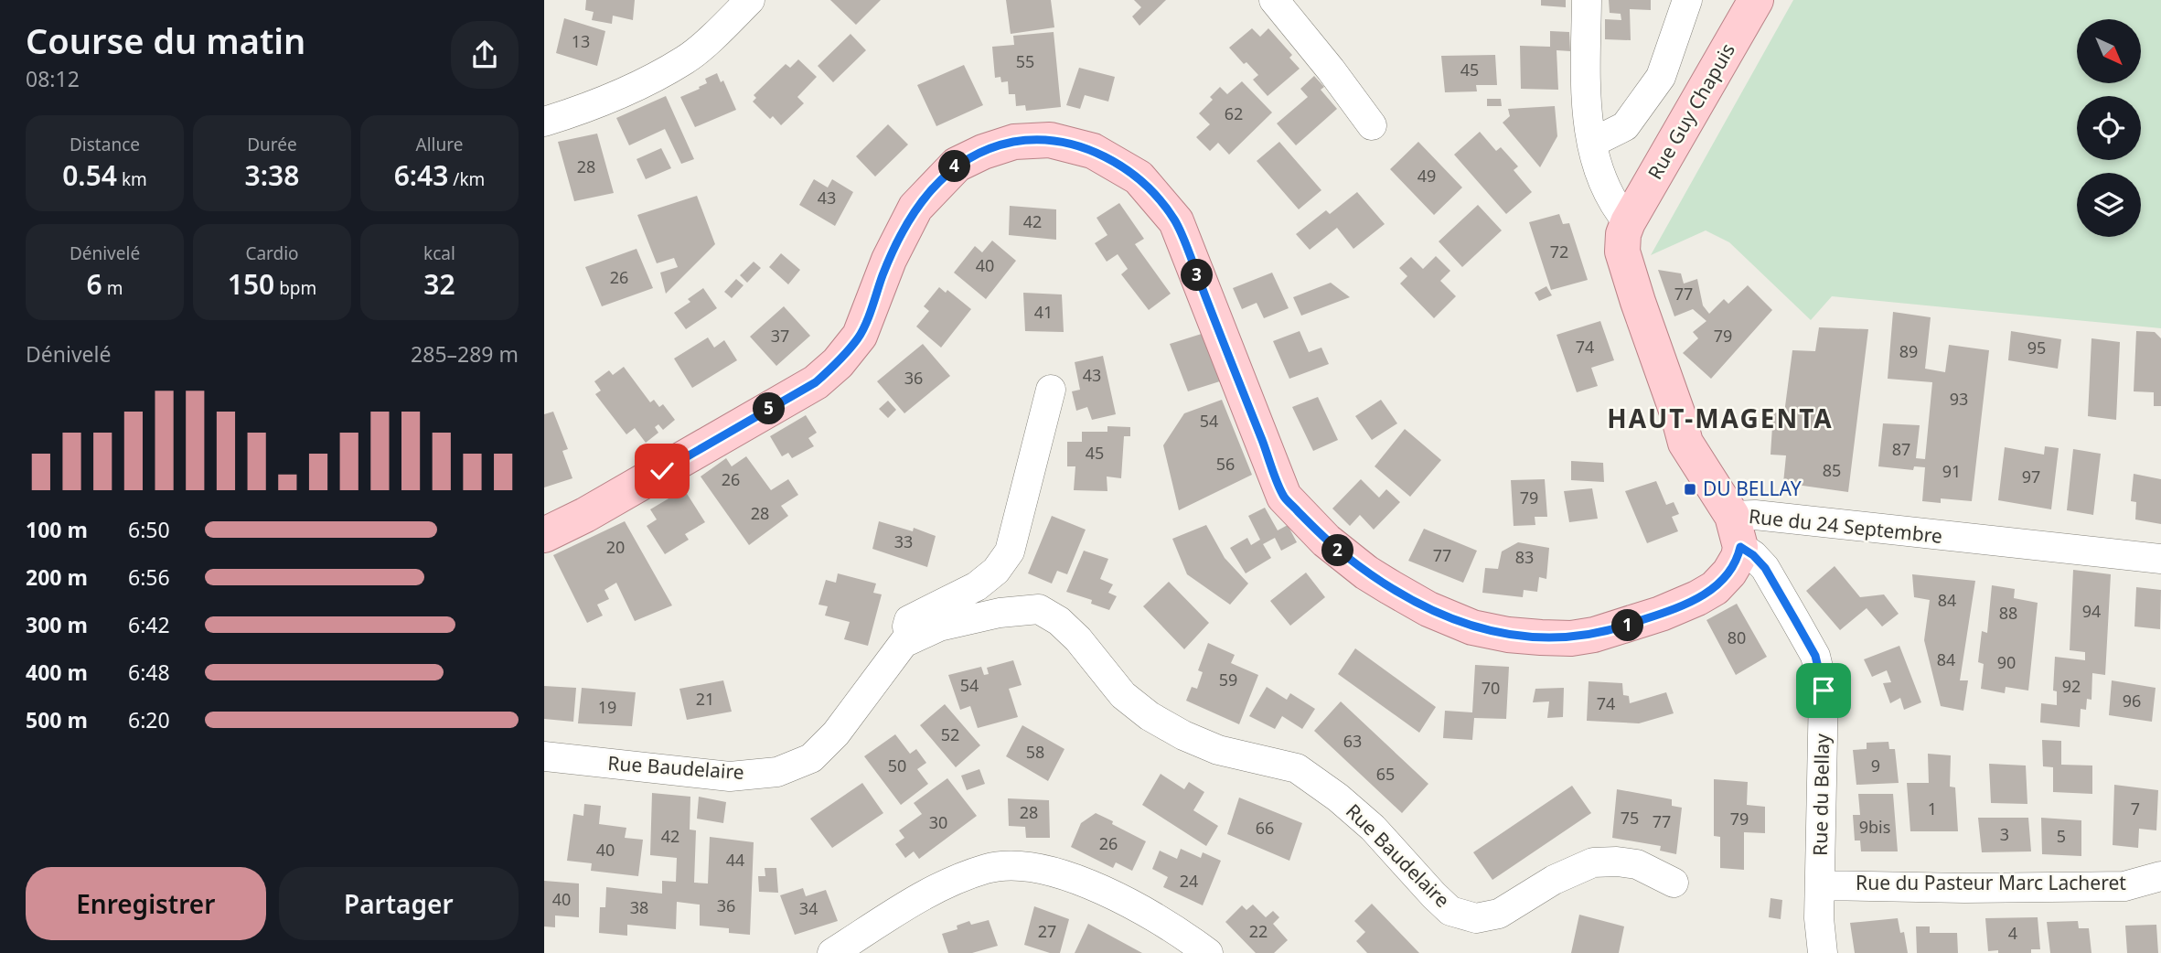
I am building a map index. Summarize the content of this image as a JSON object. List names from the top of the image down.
{
  "streets": {
    "main road": ["Rue Guy Chapuis", "Rue du 24 Septembre"],
    "street": ["Rue Baudelaire", "Rue du Bellay", "Rue du Pasteur Marc Lacheret"]
  },
  "crossings": [
    ["Rue Guy Chapuis", "Rue du 24 Septembre"],
    ["Rue du 24 Septembre", "Rue du Bellay"],
    ["Rue du Bellay", "Rue du Pasteur Marc Lacheret"]
  ],
  "districts": ["HAUT-MAGENTA"],
  "places": {
    "transit": ["DU BELLAY"]
  },
  "house_numbers": [
    "13",
    "55",
    "45",
    "62",
    "28",
    "49",
    "43",
    "42",
    "72",
    "40",
    "26",
    "77",
    "41",
    "37",
    "79",
    "74",
    "95",
    "89",
    "43",
    "36",
    "93",
    "54",
    "87",
    "45",
    "56",
    "85",
    "91",
    "97",
    "26",
    "79",
    "28",
    "33",
    "20",
    "77",
    "83",
    "84",
    "94",
    "88",
    "80",
    "84",
    "90",
    "59",
    "54",
    "92",
    "70",
    "21",
    "96",
    "74",
    "19",
    "52",
    "63",
    "58",
    "50",
    "9",
    "65",
    "1",
    "7",
    "28",
    "75",
    "79",
    "77",
    "30",
    "9bis",
    "66",
    "3",
    "42",
    "5",
    "26",
    "40",
    "44",
    "24",
    "40",
    "36",
    "38",
    "34",
    "27",
    "22",
    "4"
  ],
  "north": "bottom right",
  "page": {
    "heading": ["Course du matin", "08:12"],
    "stats": [
      ["Distance", "0.54 km"],
      ["Durée", "3:38"],
      ["Allure", "6:43 /km"],
      ["Dénivelé", "6 m"],
      ["Cardio", "150 bpm"],
      ["kcal", "32"]
    ],
    "pins": [
      "4",
      "3",
      "5",
      "2",
      "1"
    ],
    "chart": ["Dénivelé", "285–289 m"],
    "list": [
      {
        "name": "100 m",
        "note": "6:50"
      },
      {
        "name": "200 m",
        "note": "6:56"
      },
      {
        "name": "300 m",
        "note": "6:42"
      },
      {
        "name": "400 m",
        "note": "6:48"
      },
      {
        "name": "500 m",
        "note": "6:20"
      }
    ],
    "buttons": ["Enregistrer", "Partager"]
  }
}
